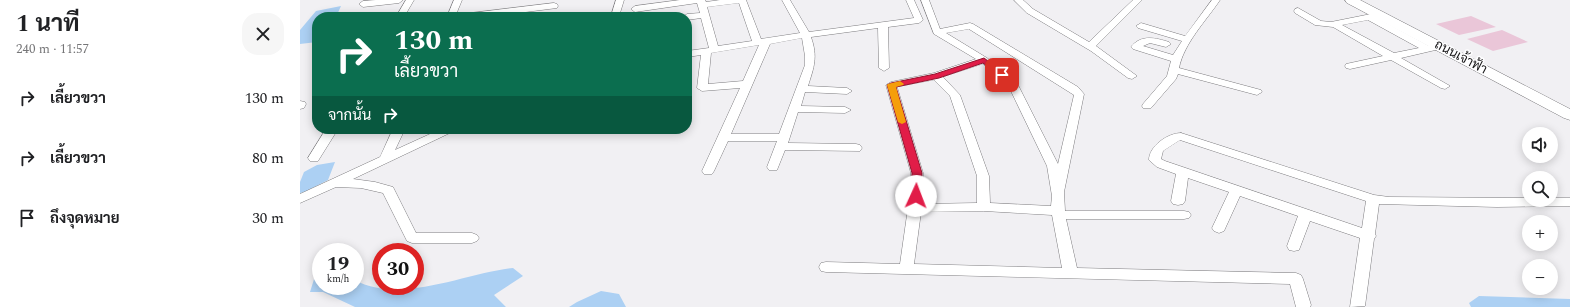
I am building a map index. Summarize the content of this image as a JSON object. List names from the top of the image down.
{
  "streets": {
    "main road": ["ถนนเจ้าฟ้า"]
  },
  "page": {
    "heading": ["1 นาที", "240 m · 11:57"],
    "turn": ["130 m", "เลี้ยวขวา"],
    "list": [
      {
        "name": "เลี้ยวขวา",
        "value": "130 m"
      },
      {
        "name": "เลี้ยวขวา",
        "value": "80 m"
      },
      {
        "name": "ถึงจุดหมาย",
        "value": "30 m"
      }
    ],
    "then": "จากนั้น",
    "map_buttons": ["+", "−"],
    "speed": "19 km/h",
    "limit": "30"
  }
}
